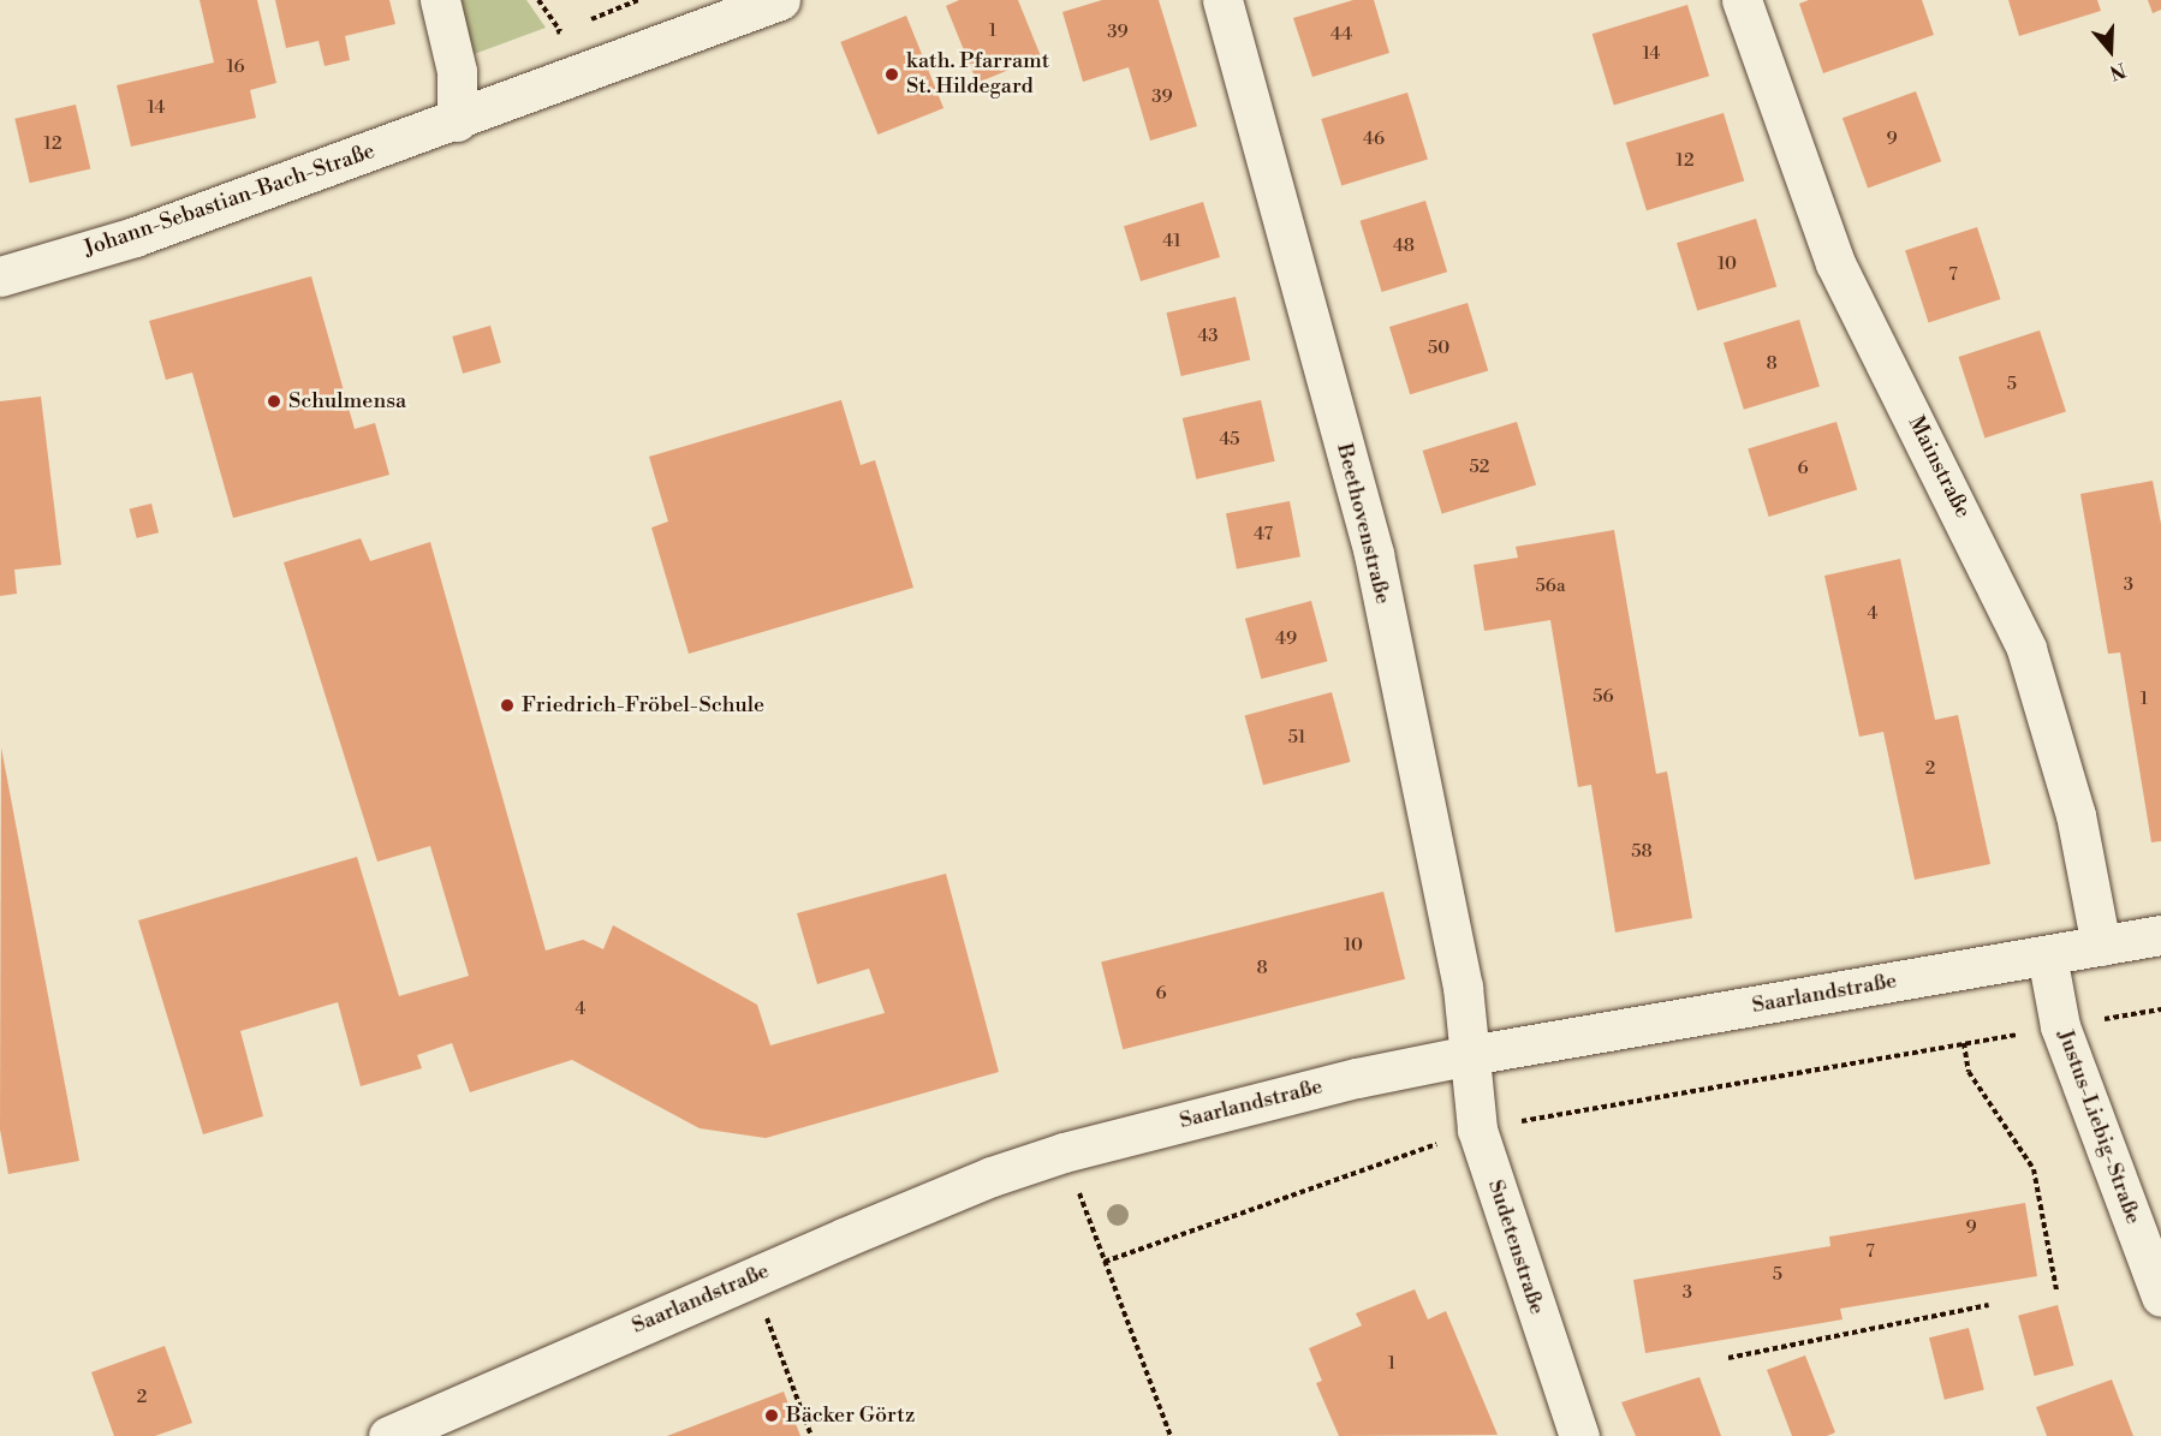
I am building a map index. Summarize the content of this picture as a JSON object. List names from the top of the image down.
{
  "streets": {
    "street": [
      "Johann-Sebastian-Bach-Straße",
      "Mainstraße",
      "Beethovenstraße",
      "Saarlandstraße",
      "Justus-Liebig-Straße",
      "Sudetenstraße"
    ]
  },
  "crossings": [
    ["Mainstraße", "Saarlandstraße"],
    ["Beethovenstraße", "Saarlandstraße"],
    ["Beethovenstraße", "Sudetenstraße"],
    ["Saarlandstraße", "Justus-Liebig-Straße"],
    ["Saarlandstraße", "Sudetenstraße"]
  ],
  "places": [
    "kath. Pfarramt St. Hildegard",
    "Schulmensa",
    "Friedrich-Fröbel-Schule",
    "Bäcker Görtz"
  ],
  "house_numbers": [
    "1",
    "39",
    "44",
    "14",
    "16",
    "39",
    "14",
    "46",
    "9",
    "12",
    "12",
    "41",
    "48",
    "10",
    "7",
    "43",
    "50",
    "8",
    "5",
    "45",
    "52",
    "6",
    "47",
    "3",
    "56a",
    "4",
    "49",
    "56",
    "1",
    "51",
    "2",
    "58",
    "10",
    "8",
    "6",
    "4",
    "9",
    "7",
    "5",
    "3",
    "1",
    "2"
  ],
  "north": "bottom"
}
